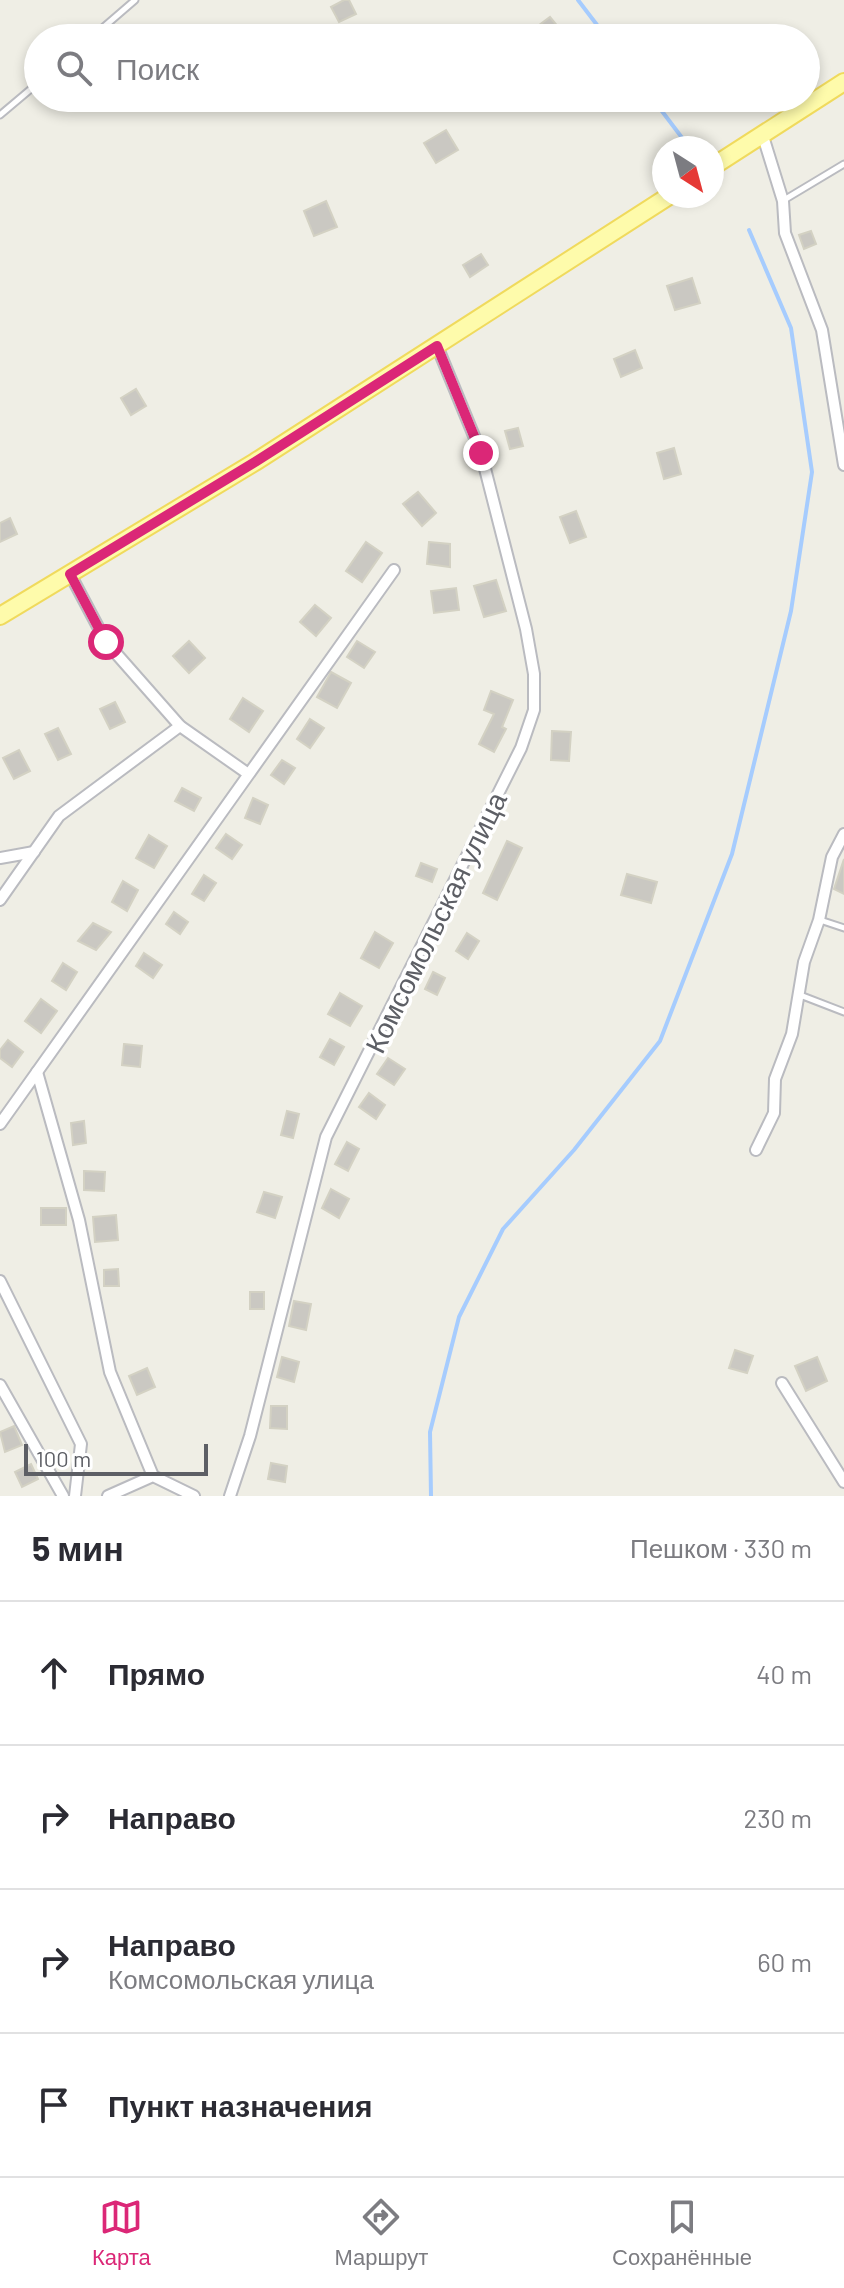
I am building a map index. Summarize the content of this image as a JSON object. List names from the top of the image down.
{
  "streets": {
    "street": ["Комсомольская улица"]
  },
  "scale_bar": "100 m",
  "north": "bottom right",
  "page": {
    "search": "Поиск",
    "scale": "100 m",
    "heading": ["5 мин", "Пешком · 330 m"],
    "list": [
      ["Прямо", "40 m"],
      ["Направо", "230 m"],
      ["Направо", "Комсомольская улица", "60 m"],
      "Пункт назначения"
    ],
    "nav": ["Карта", "Маршрут", "Сохранённые"]
  }
}
